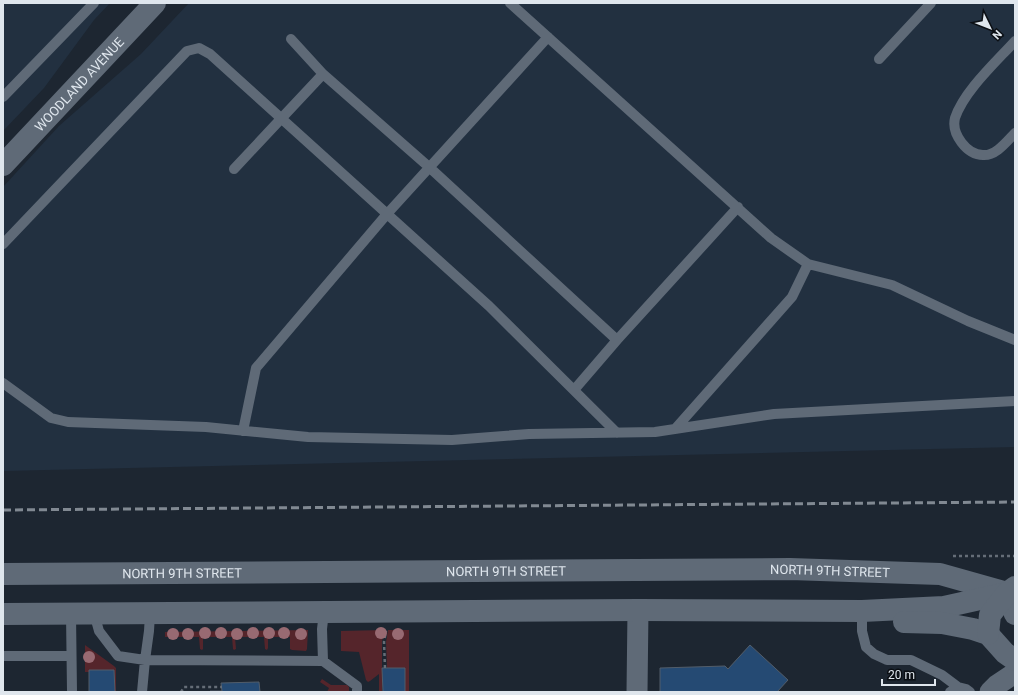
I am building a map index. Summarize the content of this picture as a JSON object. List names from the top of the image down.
{
  "streets": {
    "street": ["WOODLAND AVENUE", "NORTH 9TH STREET"]
  },
  "scale_bar": "20 m",
  "north": "bottom right"
}
